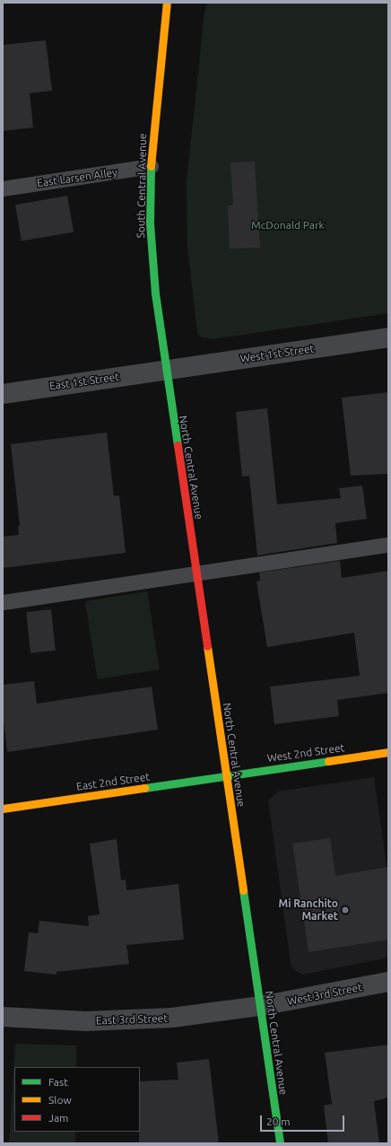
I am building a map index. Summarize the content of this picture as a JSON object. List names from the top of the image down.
{
  "streets": {
    "street": [
      "South Central Avenue",
      "West 1st Street",
      "East 1st Street",
      "North Central Avenue",
      "West 2nd Street",
      "East 2nd Street",
      "West 3rd Street",
      "East 3rd Street"
    ],
    "lane": ["East Larsen Alley"]
  },
  "crossings": [
    ["East Larsen Alley", "South Central Avenue"],
    ["South Central Avenue", "West 1st Street"],
    ["South Central Avenue", "East 1st Street"],
    ["South Central Avenue", "North Central Avenue"],
    ["West 1st Street", "East 1st Street"],
    ["West 1st Street", "North Central Avenue"],
    ["East 1st Street", "North Central Avenue"],
    ["North Central Avenue", "West 2nd Street"],
    ["North Central Avenue", "East 2nd Street"],
    ["North Central Avenue", "West 3rd Street"],
    ["North Central Avenue", "East 3rd Street"],
    ["West 2nd Street", "East 2nd Street"],
    ["West 3rd Street", "East 3rd Street"]
  ],
  "parks": ["McDonald Park"],
  "places": ["Mi Ranchito Market"],
  "legend": ["Fast", "Slow", "Jam"],
  "scale_bar": "20 m"
}
